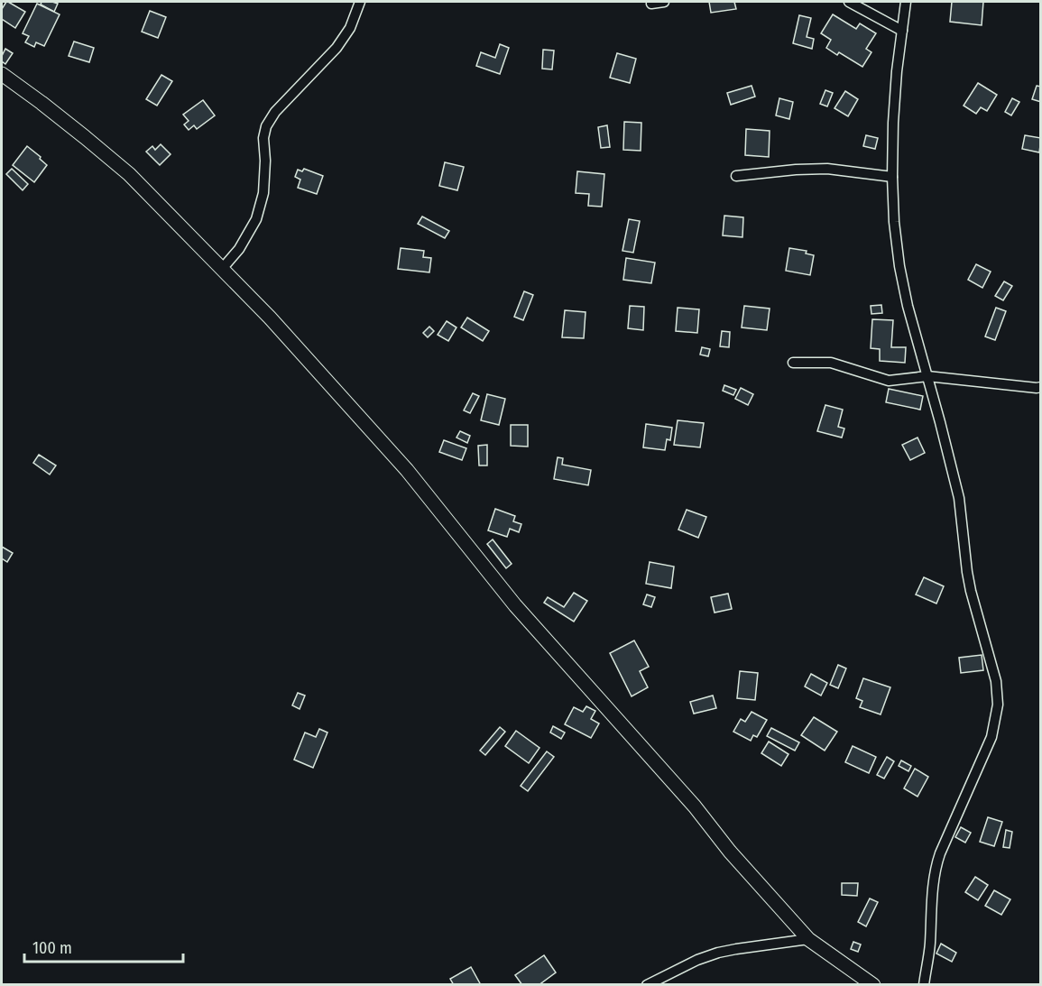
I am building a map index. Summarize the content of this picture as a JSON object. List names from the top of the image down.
{
  "scale_bar": "100 m"
}
